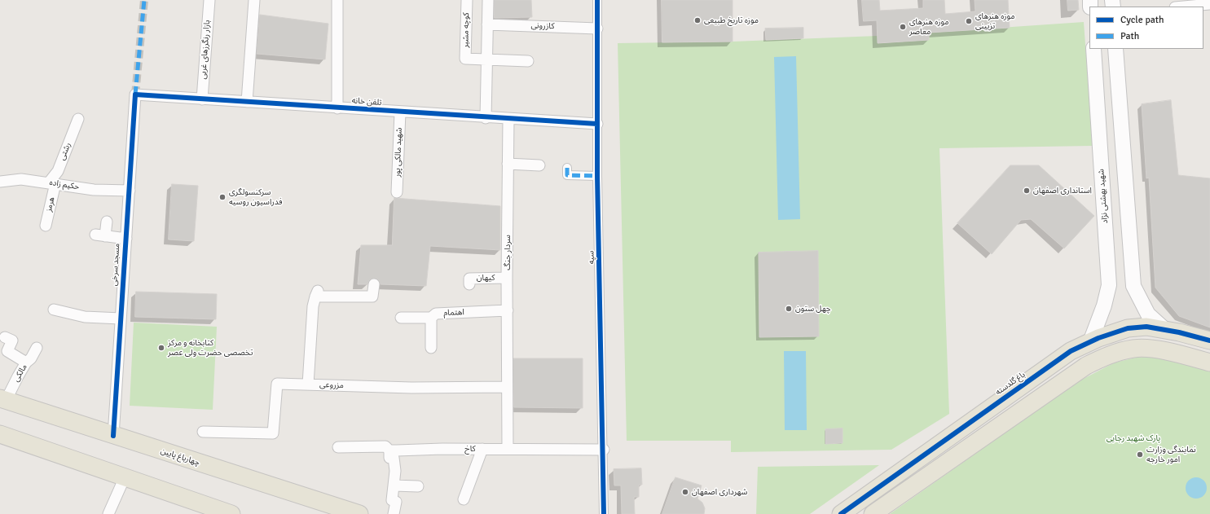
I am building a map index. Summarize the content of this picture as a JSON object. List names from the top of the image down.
{
  "streets": {
    "main road": ["شهید بهشتی نژاد", "باغ گلدسته", "چهارباغ پایین"],
    "street": [
      "کازرونی",
      "كوچه مشير",
      "بازار رنگرزهای غربی",
      "تلفن خانه",
      "رشتی",
      "شهید مالکی پور",
      "حکیم زاده",
      "هرمز",
      "سردار جنگ",
      "سپه",
      "مسجد سرخی",
      "کیهان",
      "اهتمام",
      "مالکی",
      "مزروعی",
      "کاخ"
    ]
  },
  "crossings": [
    ["کازرونی", "سپه"],
    ["بازار رنگرزهای غربی", "تلفن خانه"],
    ["تلفن خانه", "شهید مالکی پور"],
    ["تلفن خانه", "سردار جنگ"],
    ["تلفن خانه", "سپه"],
    ["تلفن خانه", "مسجد سرخی"],
    ["رشتی", "حکیم زاده"],
    ["رشتی", "هرمز"],
    ["حکیم زاده", "هرمز"],
    ["حکیم زاده", "مسجد سرخی"],
    ["شهید بهشتی نژاد", "باغ گلدسته"],
    ["سردار جنگ", "کیهان"],
    ["سردار جنگ", "اهتمام"],
    ["سردار جنگ", "مزروعی"],
    ["سردار جنگ", "کاخ"],
    ["سپه", "کاخ"],
    ["مسجد سرخی", "چهارباغ پایین"],
    ["مالکی", "چهارباغ پایین"]
  ],
  "parks": ["پارک شهید رجایی"],
  "places": [
    "موزه تاریخ طبیعی",
    "موزه هنرهای تزیینی",
    "موزه هنرهای معاصر",
    "استانداری اصفهان",
    "سرکنسولگری فدراسیون روسیه",
    "چهل ستون",
    "کتابخانه و مرکز تخصصی حضرت ولی عصر",
    "نمایندگی وزارت امور خارجه",
    "شهرداری اصفهان"
  ],
  "legend": ["Cycle path", "Path"]
}
